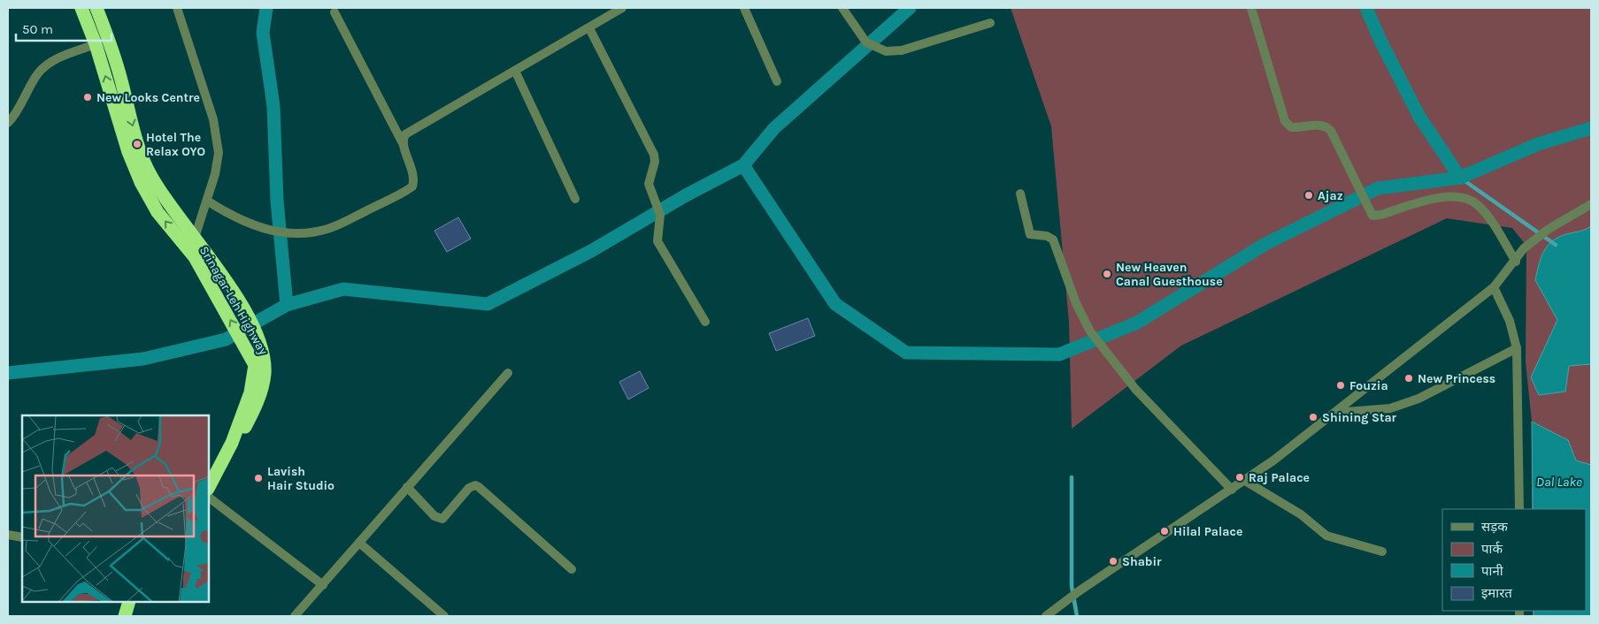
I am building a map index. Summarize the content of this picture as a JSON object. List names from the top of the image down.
{
  "streets": {
    "highway": ["Srinagar-Leh Highway"]
  },
  "water": ["Dal Lake"],
  "places": [
    "New Looks Centre",
    "Hotel The Relax OYO",
    "Ajaz",
    "New Heaven Canal Guesthouse",
    "New Princess",
    "Fouzia",
    "Shining Star",
    "Raj Palace",
    "Lavish Hair Studio",
    "Hilal Palace",
    "Shabir"
  ],
  "legend": [
    "सड़क",
    "पार्क",
    "पानी",
    "इमारत"
  ],
  "scale_bar": "50 m"
}
